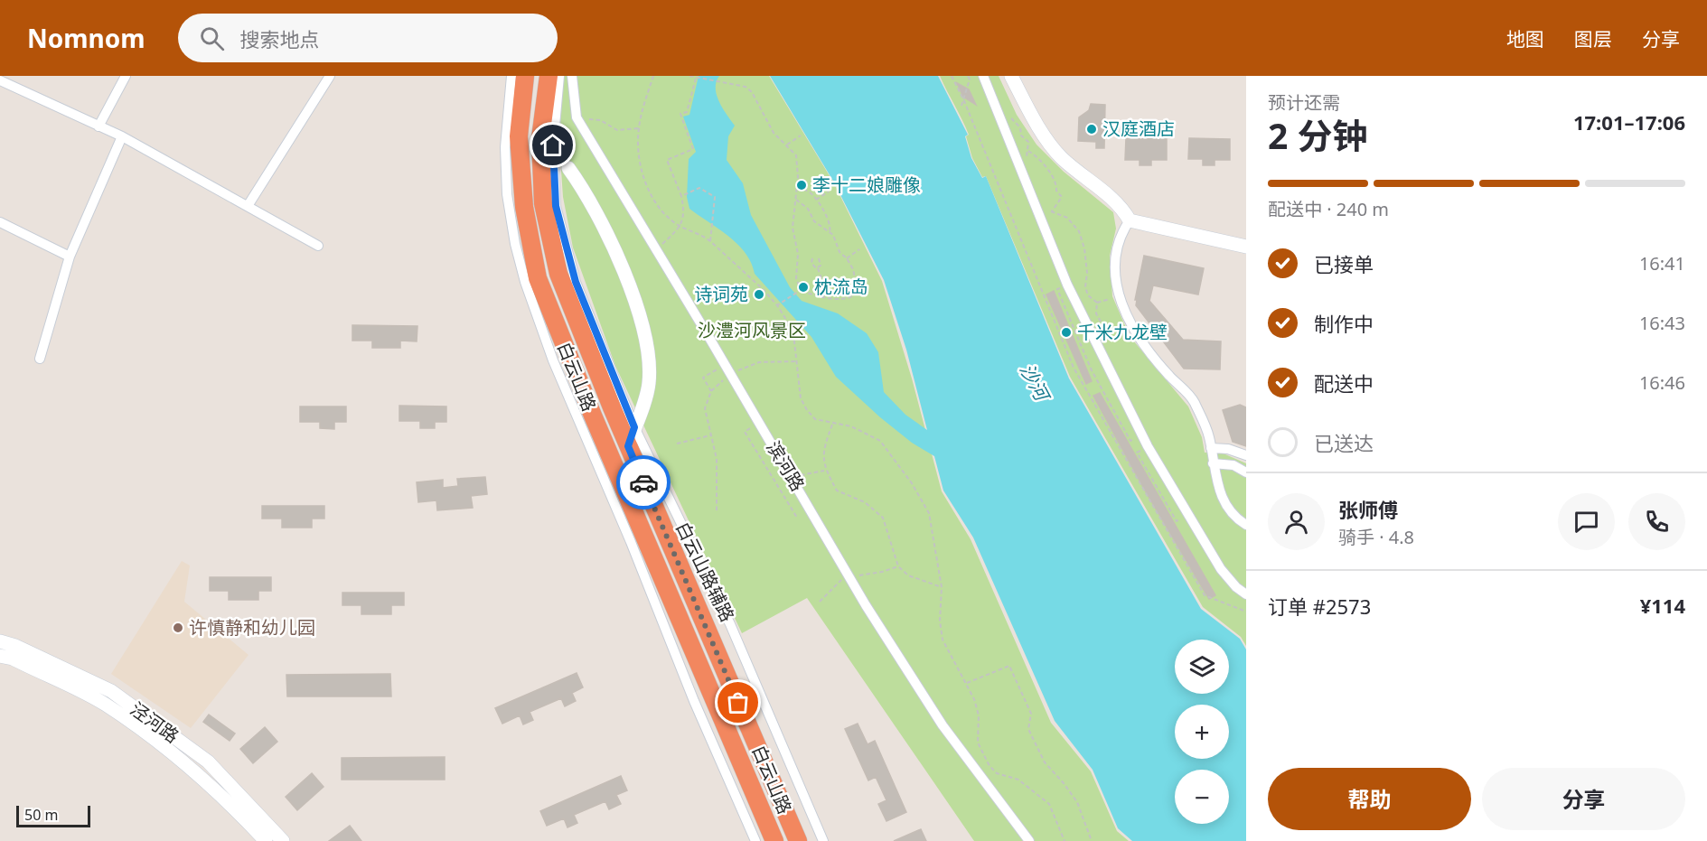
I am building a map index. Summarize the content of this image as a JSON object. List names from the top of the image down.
{
  "streets": {
    "highway": ["白云山路"],
    "street": ["滨河路", "白云山路辅路", "泾河路"]
  },
  "crossings": [
    ["白云山路", "白云山路辅路"]
  ],
  "water": ["沙河"],
  "parks": ["沙澧河风景区"],
  "places": [
    "汉庭酒店",
    "李十二娘雕像",
    "枕流岛",
    "诗词苑",
    "千米九龙壁",
    "许慎静和幼儿园"
  ],
  "scale_bar": "50 m",
  "page": {
    "header": "Nomnom",
    "search": "搜索地点",
    "nav": ["地图", "图层", "分享"],
    "heading": ["2 分钟", "预计还需", "17:01–17:06"],
    "panel": [
      "张师傅",
      "骑手 · 4.8",
      "订单 #2573",
      "¥114"
    ],
    "bar": "配送中 · 240 m",
    "list": [
      ["已接单", "16:41"],
      ["制作中", "16:43"],
      ["配送中", "16:46"],
      "已送达"
    ],
    "map_buttons": ["+", "−"],
    "buttons": ["帮助", "分享"],
    "scale": "50 m"
  }
}
